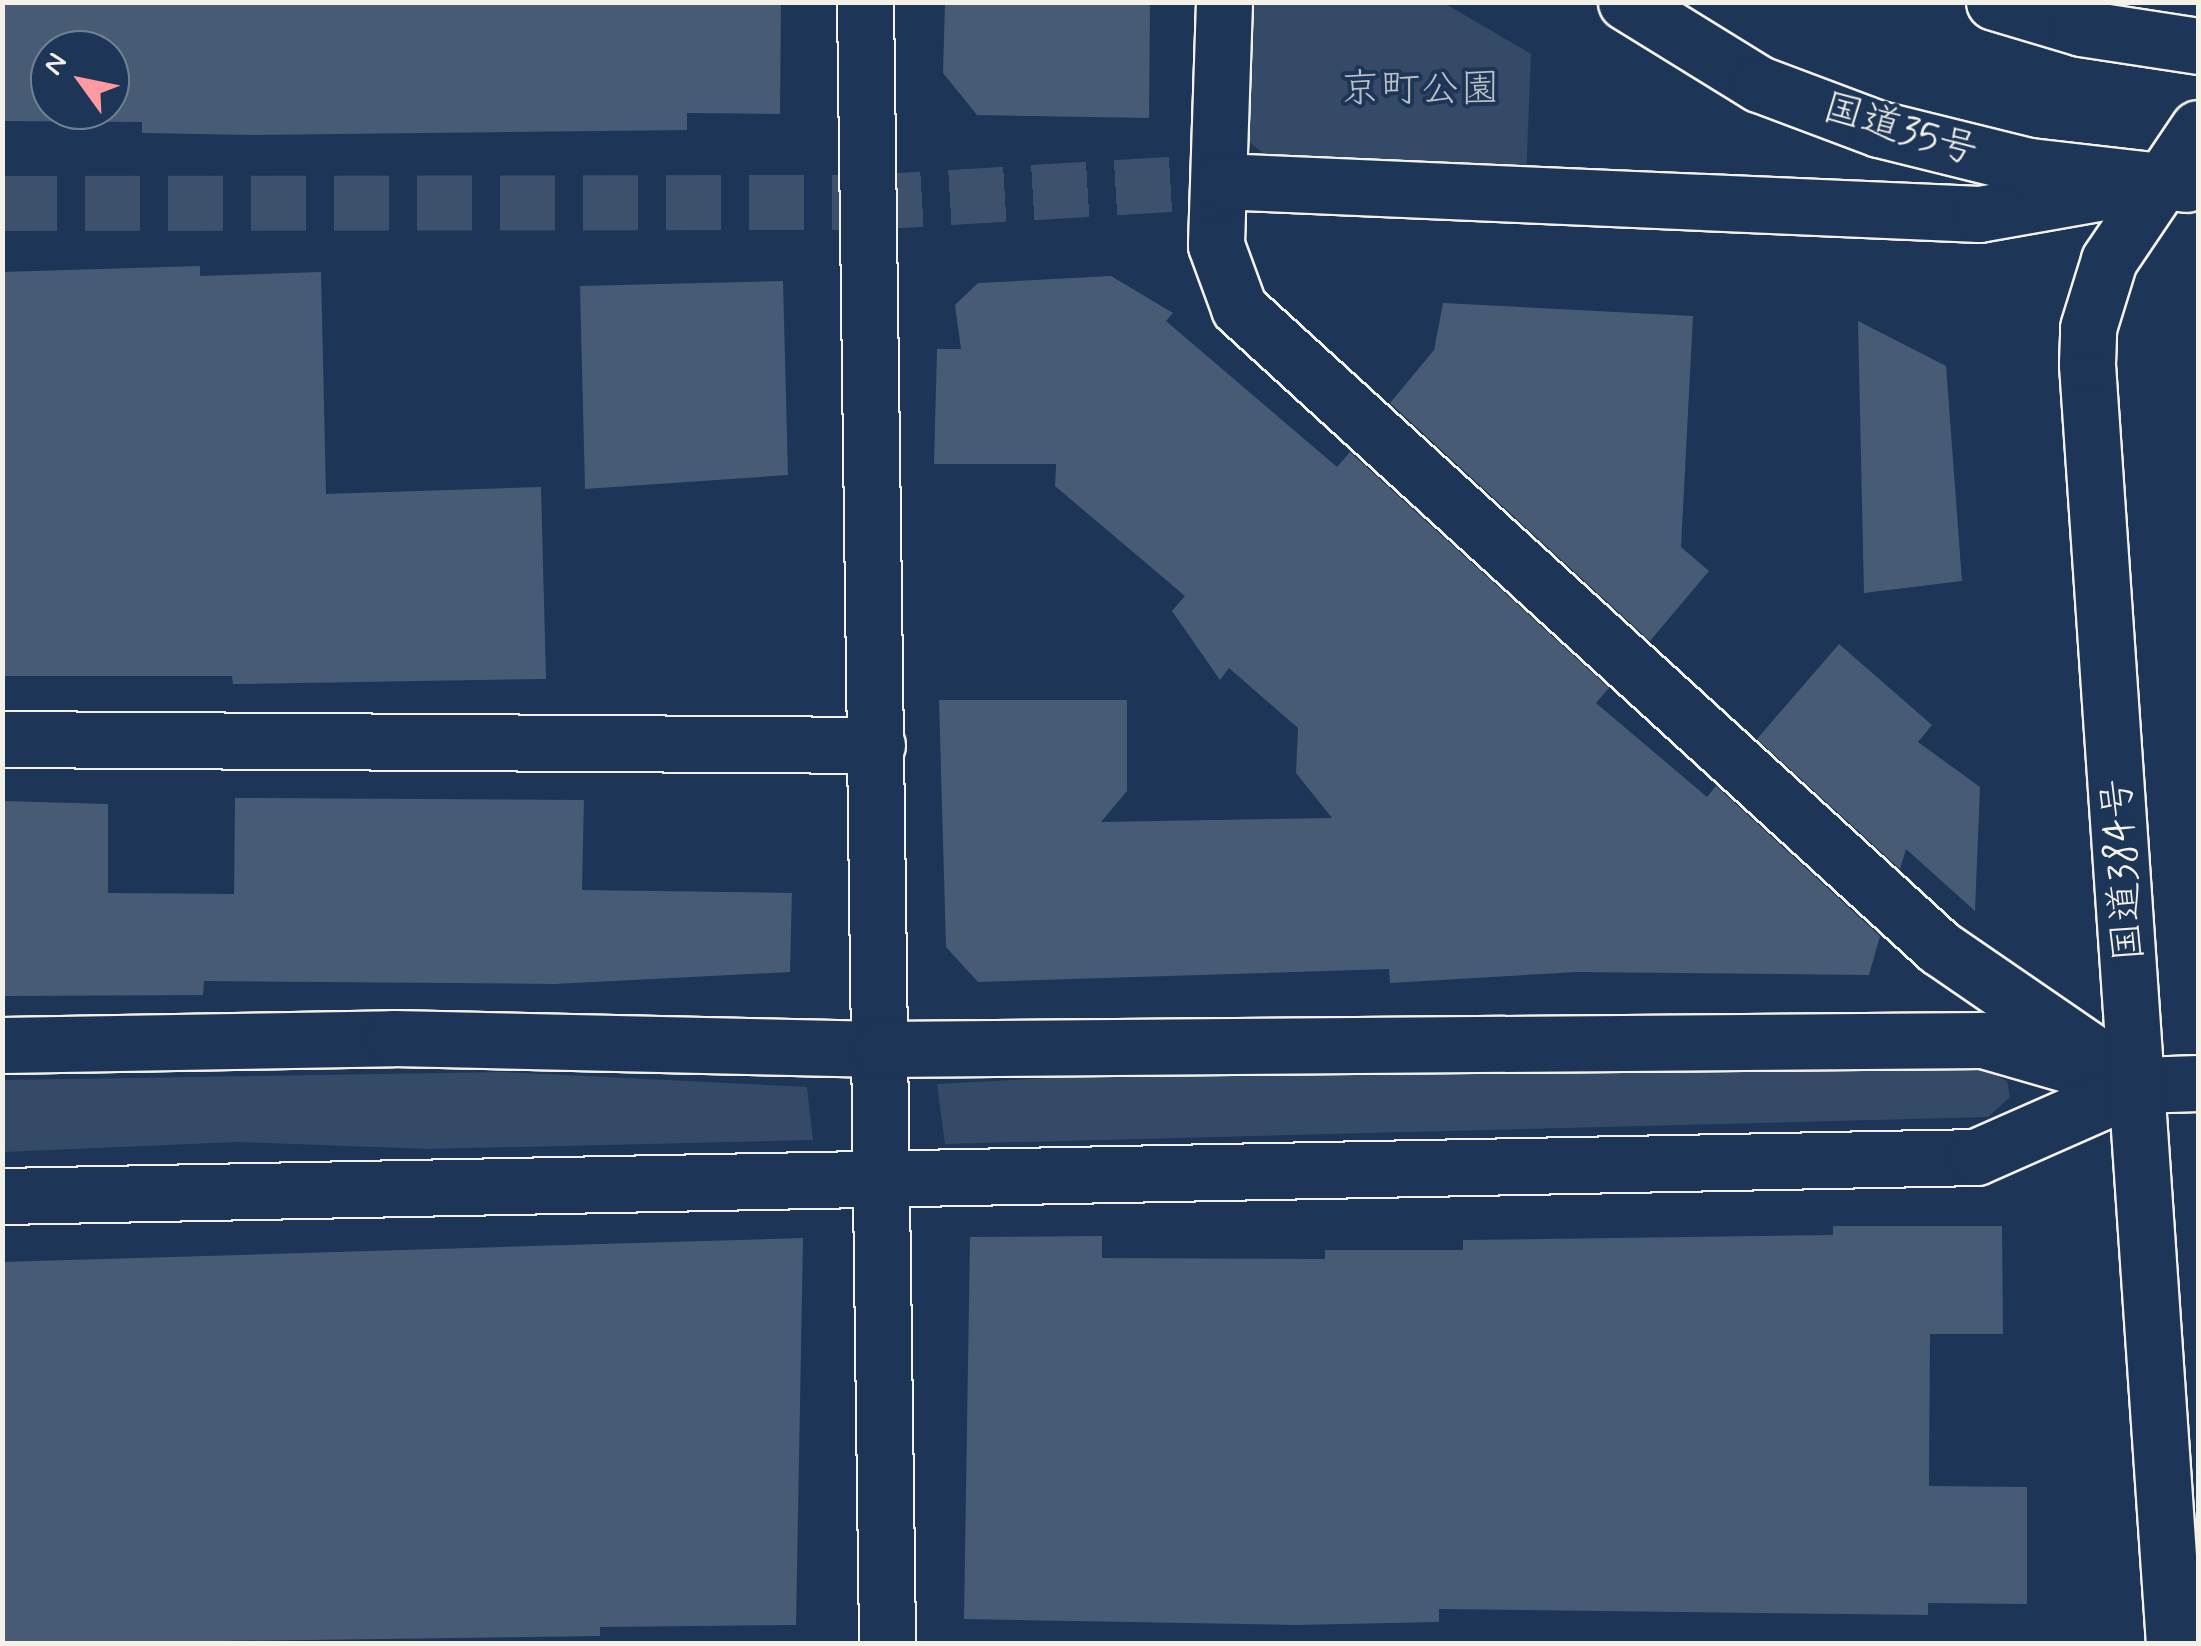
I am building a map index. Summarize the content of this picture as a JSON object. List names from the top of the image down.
{
  "streets": {
    "main road": ["国道35号", "国道384号"]
  },
  "crossings": [
    ["国道35号", "国道384号"]
  ],
  "parks": ["京町公園"],
  "north": "top left"
}
